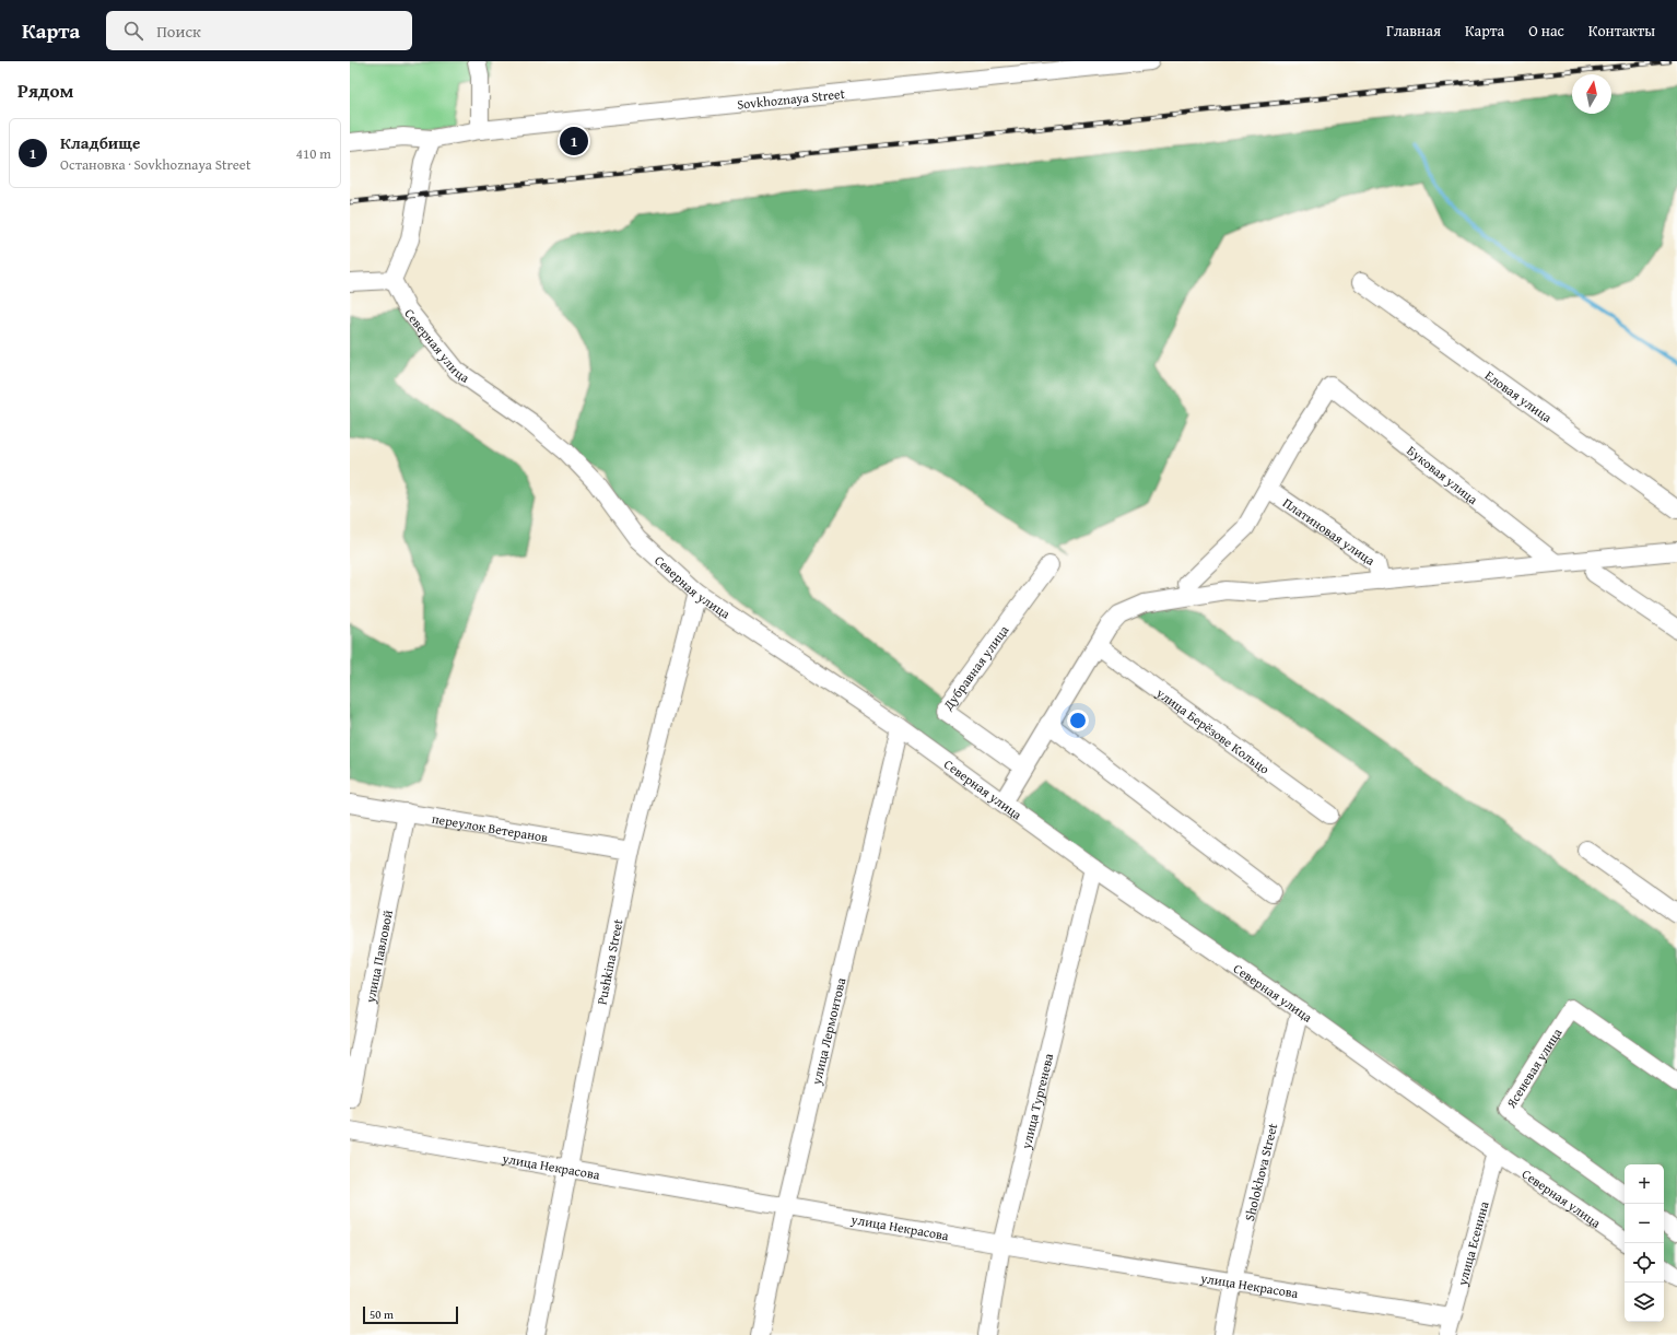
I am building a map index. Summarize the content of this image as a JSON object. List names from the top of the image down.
{
  "streets": {
    "street": [
      "Sovkhoznaya Street",
      "Северная улица",
      "Еловая улица",
      "Буковая улица",
      "Платиновая улица",
      "Дубравная улица",
      "улица Берёзове Кольцо",
      "переулок Ветеранов",
      "улица Павловой",
      "Pushkina Street",
      "улица Лермонтова",
      "Ясеневая улица",
      "улица Тургенева",
      "улица Некрасова",
      "Sholokhova Street",
      "улица Есенина"
    ]
  },
  "crossings": [
    ["Северная улица", "Pushkina Street"],
    ["Северная улица", "улица Лермонтова"],
    ["Северная улица", "улица Тургенева"],
    ["Северная улица", "Sholokhova Street"],
    ["Северная улица", "улица Есенина"],
    ["Буковая улица", "Платиновая улица"],
    ["переулок Ветеранов", "улица Павловой"],
    ["переулок Ветеранов", "Pushkina Street"],
    ["Pushkina Street", "улица Некрасова"],
    ["улица Лермонтова", "улица Некрасова"],
    ["улица Тургенева", "улица Некрасова"],
    ["улица Некрасова", "Sholokhova Street"],
    ["улица Некрасова", "улица Есенина"]
  ],
  "scale_bar": "50 m",
  "north": "top",
  "page": {
    "header": "Карта",
    "search": "Поиск",
    "nav": [
      "Главная",
      "Карта",
      "О нас",
      "Контакты"
    ],
    "heading": "Рядом",
    "list": [
      {
        "mark": "1",
        "name": "Кладбище",
        "note": "Остановка · Sovkhoznaya Street",
        "value": "410 m"
      }
    ],
    "pins": "1",
    "map_buttons": ["+", "−"],
    "scale": "50 m"
  }
}
